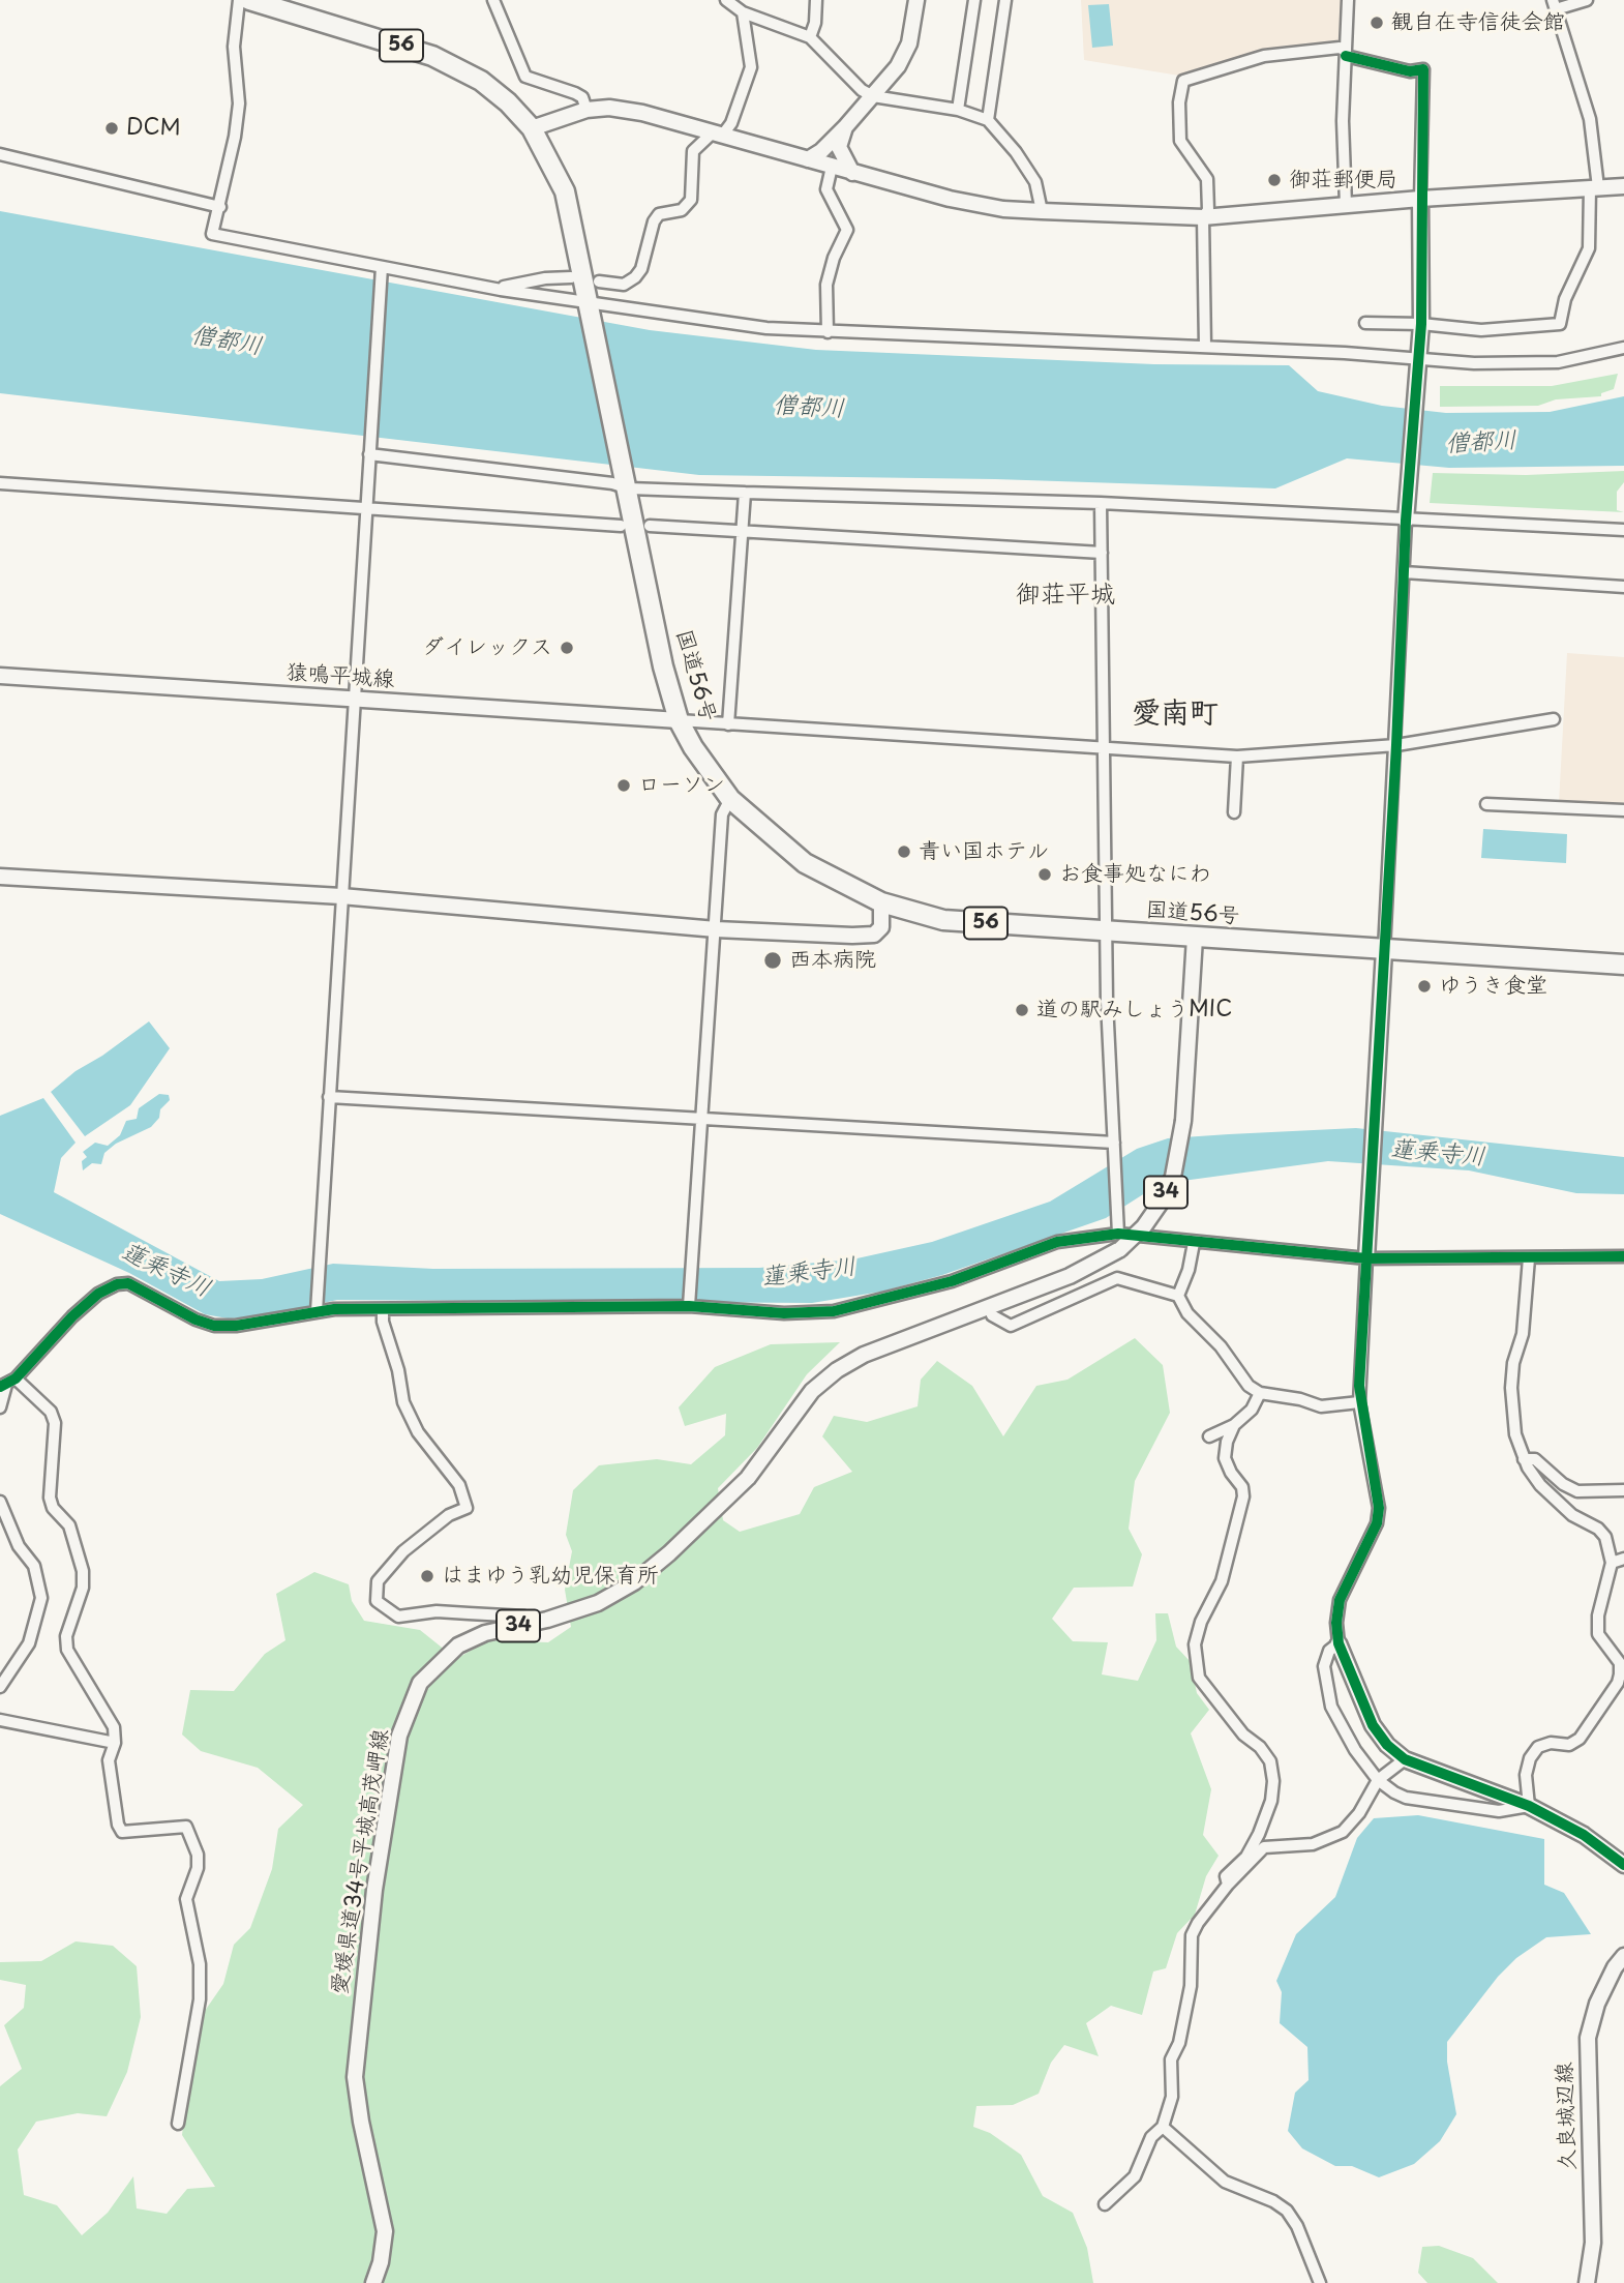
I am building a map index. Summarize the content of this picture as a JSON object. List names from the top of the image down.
{
  "streets": {
    "highway": ["56", "国道56号"],
    "street": [
      "猿鳴平城線",
      "34",
      "愛媛県道34号平城高茂岬線",
      "久良城辺線"
    ]
  },
  "crossings": [
    ["国道56号", "猿鳴平城線"],
    ["国道56号", "34"],
    ["34", "愛媛県道34号平城高茂岬線"]
  ],
  "districts": ["御荘平城", "愛南町"],
  "water": ["僧都川", "蓮乗寺川"],
  "places": [
    "観自在寺信徒会館",
    "DCM",
    "御荘郵便局",
    "ダイレックス",
    "ローソン",
    "青い国ホテル",
    "お食事処なにわ",
    "西本病院",
    "ゆうき食堂",
    "道の駅みしょうMIC",
    "はまゆう乳幼児保育所"
  ]
}
